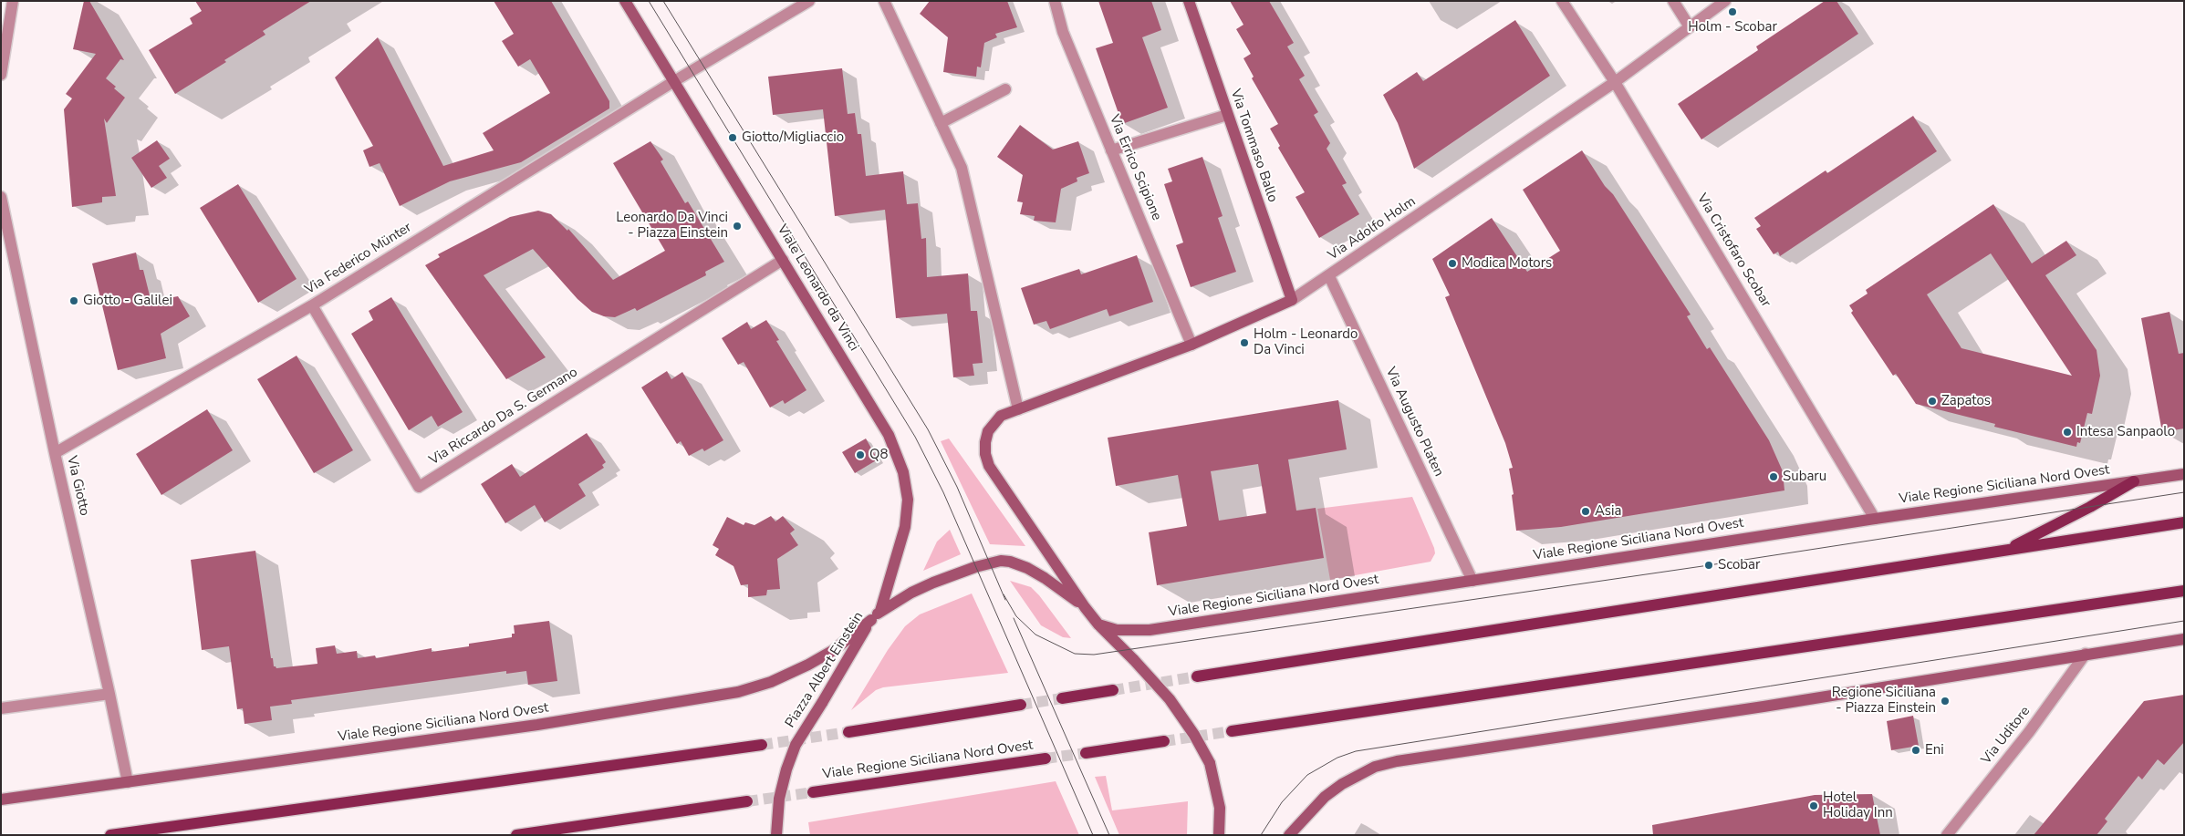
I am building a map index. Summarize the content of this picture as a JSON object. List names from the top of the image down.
{
  "streets": {
    "main road": ["Viale Regione Siciliana Nord Ovest"],
    "street": [
      "Via Tommaso Ballo",
      "Via Errico Scipione",
      "Via Adolfo Holm",
      "Via Cristofaro Scobar",
      "Via Federico Münter",
      "Viale Leonardo da Vinci",
      "Via Riccardo Da S. Germano",
      "Via Augusto Platen",
      "Via Giotto",
      "Piazza Albert Einstein",
      "Via Uditore"
    ]
  },
  "crossings": [
    ["Via Tommaso Ballo", "Via Adolfo Holm"],
    ["Via Errico Scipione", "Via Adolfo Holm"],
    ["Via Adolfo Holm", "Via Cristofaro Scobar"],
    ["Via Adolfo Holm", "Via Augusto Platen"],
    ["Via Adolfo Holm", "Piazza Albert Einstein"],
    ["Via Cristofaro Scobar", "Viale Regione Siciliana Nord Ovest"],
    ["Via Federico Münter", "Viale Leonardo da Vinci"],
    ["Via Federico Münter", "Via Riccardo Da S. Germano"],
    ["Via Federico Münter", "Via Giotto"],
    ["Viale Leonardo da Vinci", "Via Riccardo Da S. Germano"],
    ["Viale Leonardo da Vinci", "Piazza Albert Einstein"],
    ["Via Augusto Platen", "Viale Regione Siciliana Nord Ovest"],
    ["Viale Regione Siciliana Nord Ovest", "Via Giotto"],
    ["Viale Regione Siciliana Nord Ovest", "Piazza Albert Einstein"]
  ],
  "places": [
    "Holm - Scobar",
    "Giotto/Migliaccio",
    "Leonardo Da Vinci - Piazza Einstein",
    "Modica Motors",
    "Giotto - Galilei",
    "Holm - Leonardo Da Vinci",
    "Zapatos",
    "Intesa Sanpaolo",
    "Q8",
    "Subaru",
    "Asia",
    "Scobar",
    "Regione Siciliana - Piazza Einstein",
    "Eni",
    "Hotel Holiday Inn"
  ]
}
